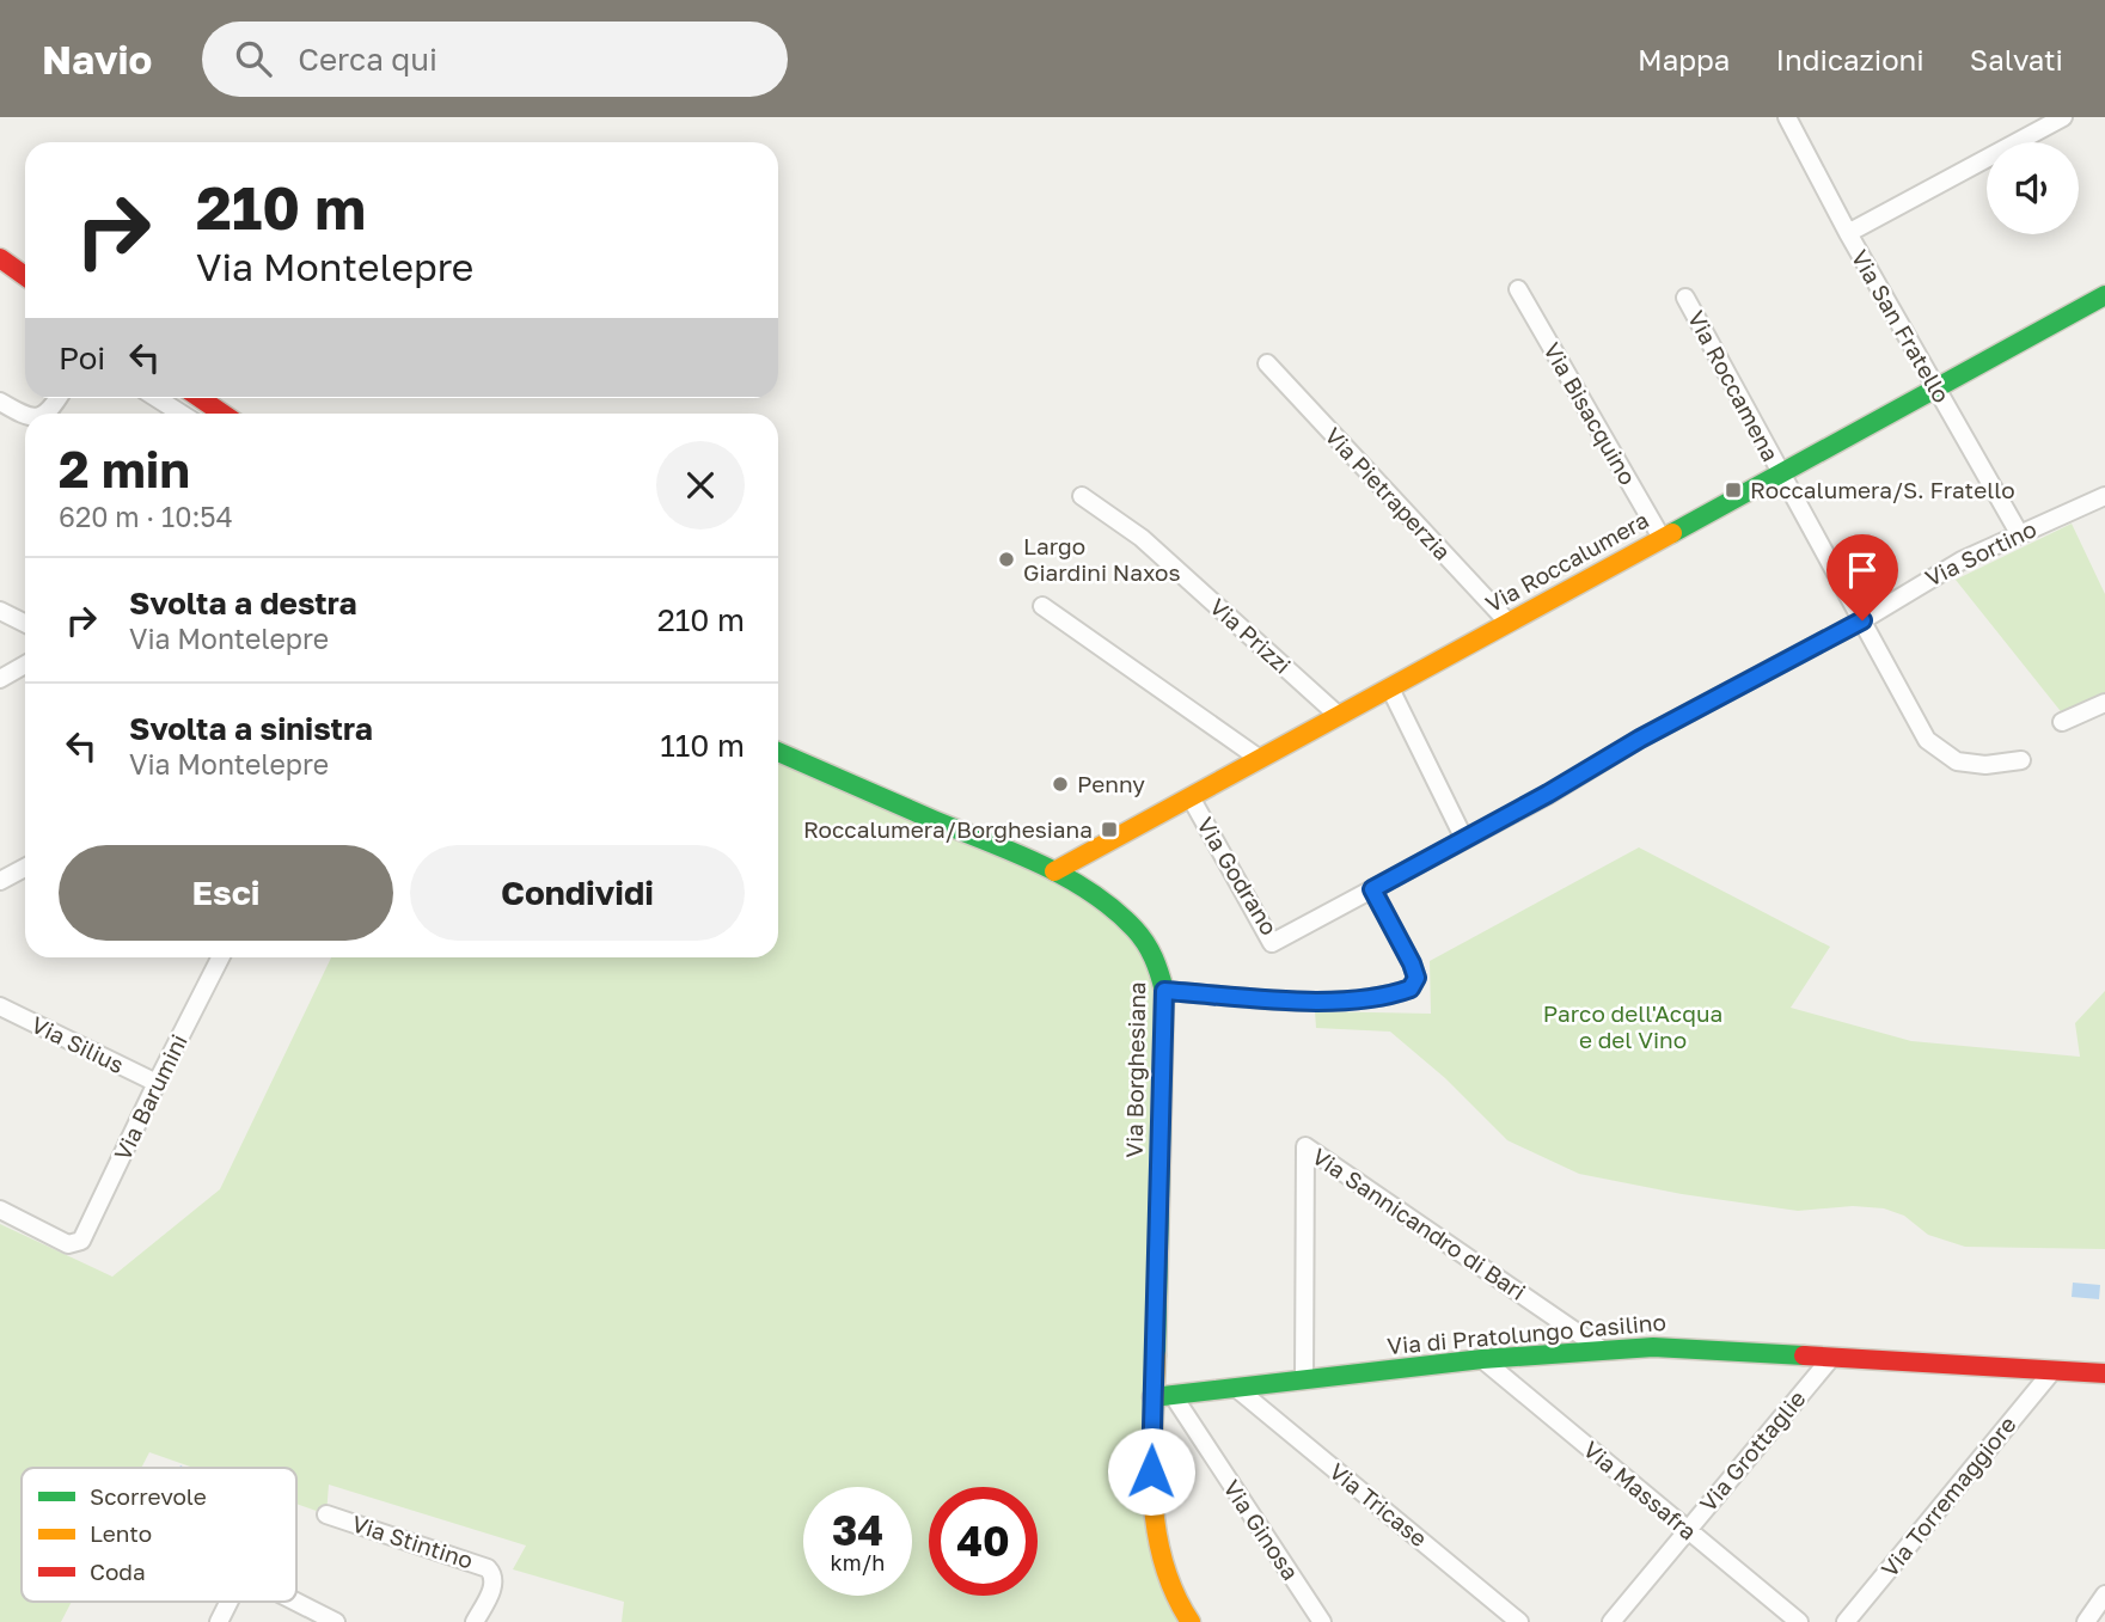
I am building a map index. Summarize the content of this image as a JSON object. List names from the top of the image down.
{
  "streets": {
    "street": [
      "Via San Fratello",
      "Via Roccamena",
      "Via Bisacquino",
      "Via Pietraperzia",
      "Via Sortino",
      "Via Roccalumera",
      "Via Prizzi",
      "Via Godrano",
      "Via Silius",
      "Via Borghesiana",
      "Via Barumini",
      "Via Sannicandro di Bari",
      "Via di Pratolungo Casilino",
      "Via Grottaglie",
      "Via Massafra",
      "Via Torremaggiore",
      "Via Tricase",
      "Via Ginosa",
      "Via Stintino"
    ]
  },
  "crossings": [
    ["Via San Fratello", "Via Sortino"],
    ["Via San Fratello", "Via Roccalumera"],
    ["Via Roccamena", "Via Sortino"],
    ["Via Roccamena", "Via Roccalumera"],
    ["Via Roccamena", "Via Godrano"],
    ["Via Bisacquino", "Via Roccalumera"],
    ["Via Pietraperzia", "Via Roccalumera"],
    ["Via Sortino", "Via Godrano"],
    ["Via Roccalumera", "Via Prizzi"],
    ["Via Roccalumera", "Via Godrano"],
    ["Via Roccalumera", "Via Borghesiana"],
    ["Via Silius", "Via Barumini"],
    ["Via Borghesiana", "Via di Pratolungo Casilino"],
    ["Via Borghesiana", "Via Ginosa"],
    ["Via Sannicandro di Bari", "Via di Pratolungo Casilino"],
    ["Via di Pratolungo Casilino", "Via Grottaglie"],
    ["Via di Pratolungo Casilino", "Via Massafra"],
    ["Via di Pratolungo Casilino", "Via Torremaggiore"],
    ["Via di Pratolungo Casilino", "Via Tricase"],
    ["Via di Pratolungo Casilino", "Via Ginosa"],
    ["Via Grottaglie", "Via Massafra"]
  ],
  "parks": ["Parco dell'Acqua e del Vino"],
  "places": {
    "transit": ["Roccalumera/S. Fratello", "Roccalumera/Borghesiana"],
    "other": ["Largo Giardini Naxos", "Penny"]
  },
  "legend": ["Scorrevole", "Lento", "Coda"],
  "page": {
    "header": "Navio",
    "search": "Cerca qui",
    "nav": ["Mappa", "Indicazioni", "Salvati"],
    "turn": ["210 m", "Via Montelepre"],
    "then": "Poi",
    "heading": ["2 min", "620 m · 10:54"],
    "list": [
      {
        "name": "Svolta a destra",
        "note": "Via Montelepre",
        "value": "210 m"
      },
      {
        "name": "Svolta a sinistra",
        "note": "Via Montelepre",
        "value": "110 m"
      }
    ],
    "buttons": ["Esci", "Condividi"],
    "speed": "34 km/h",
    "limit": "40"
  }
}
